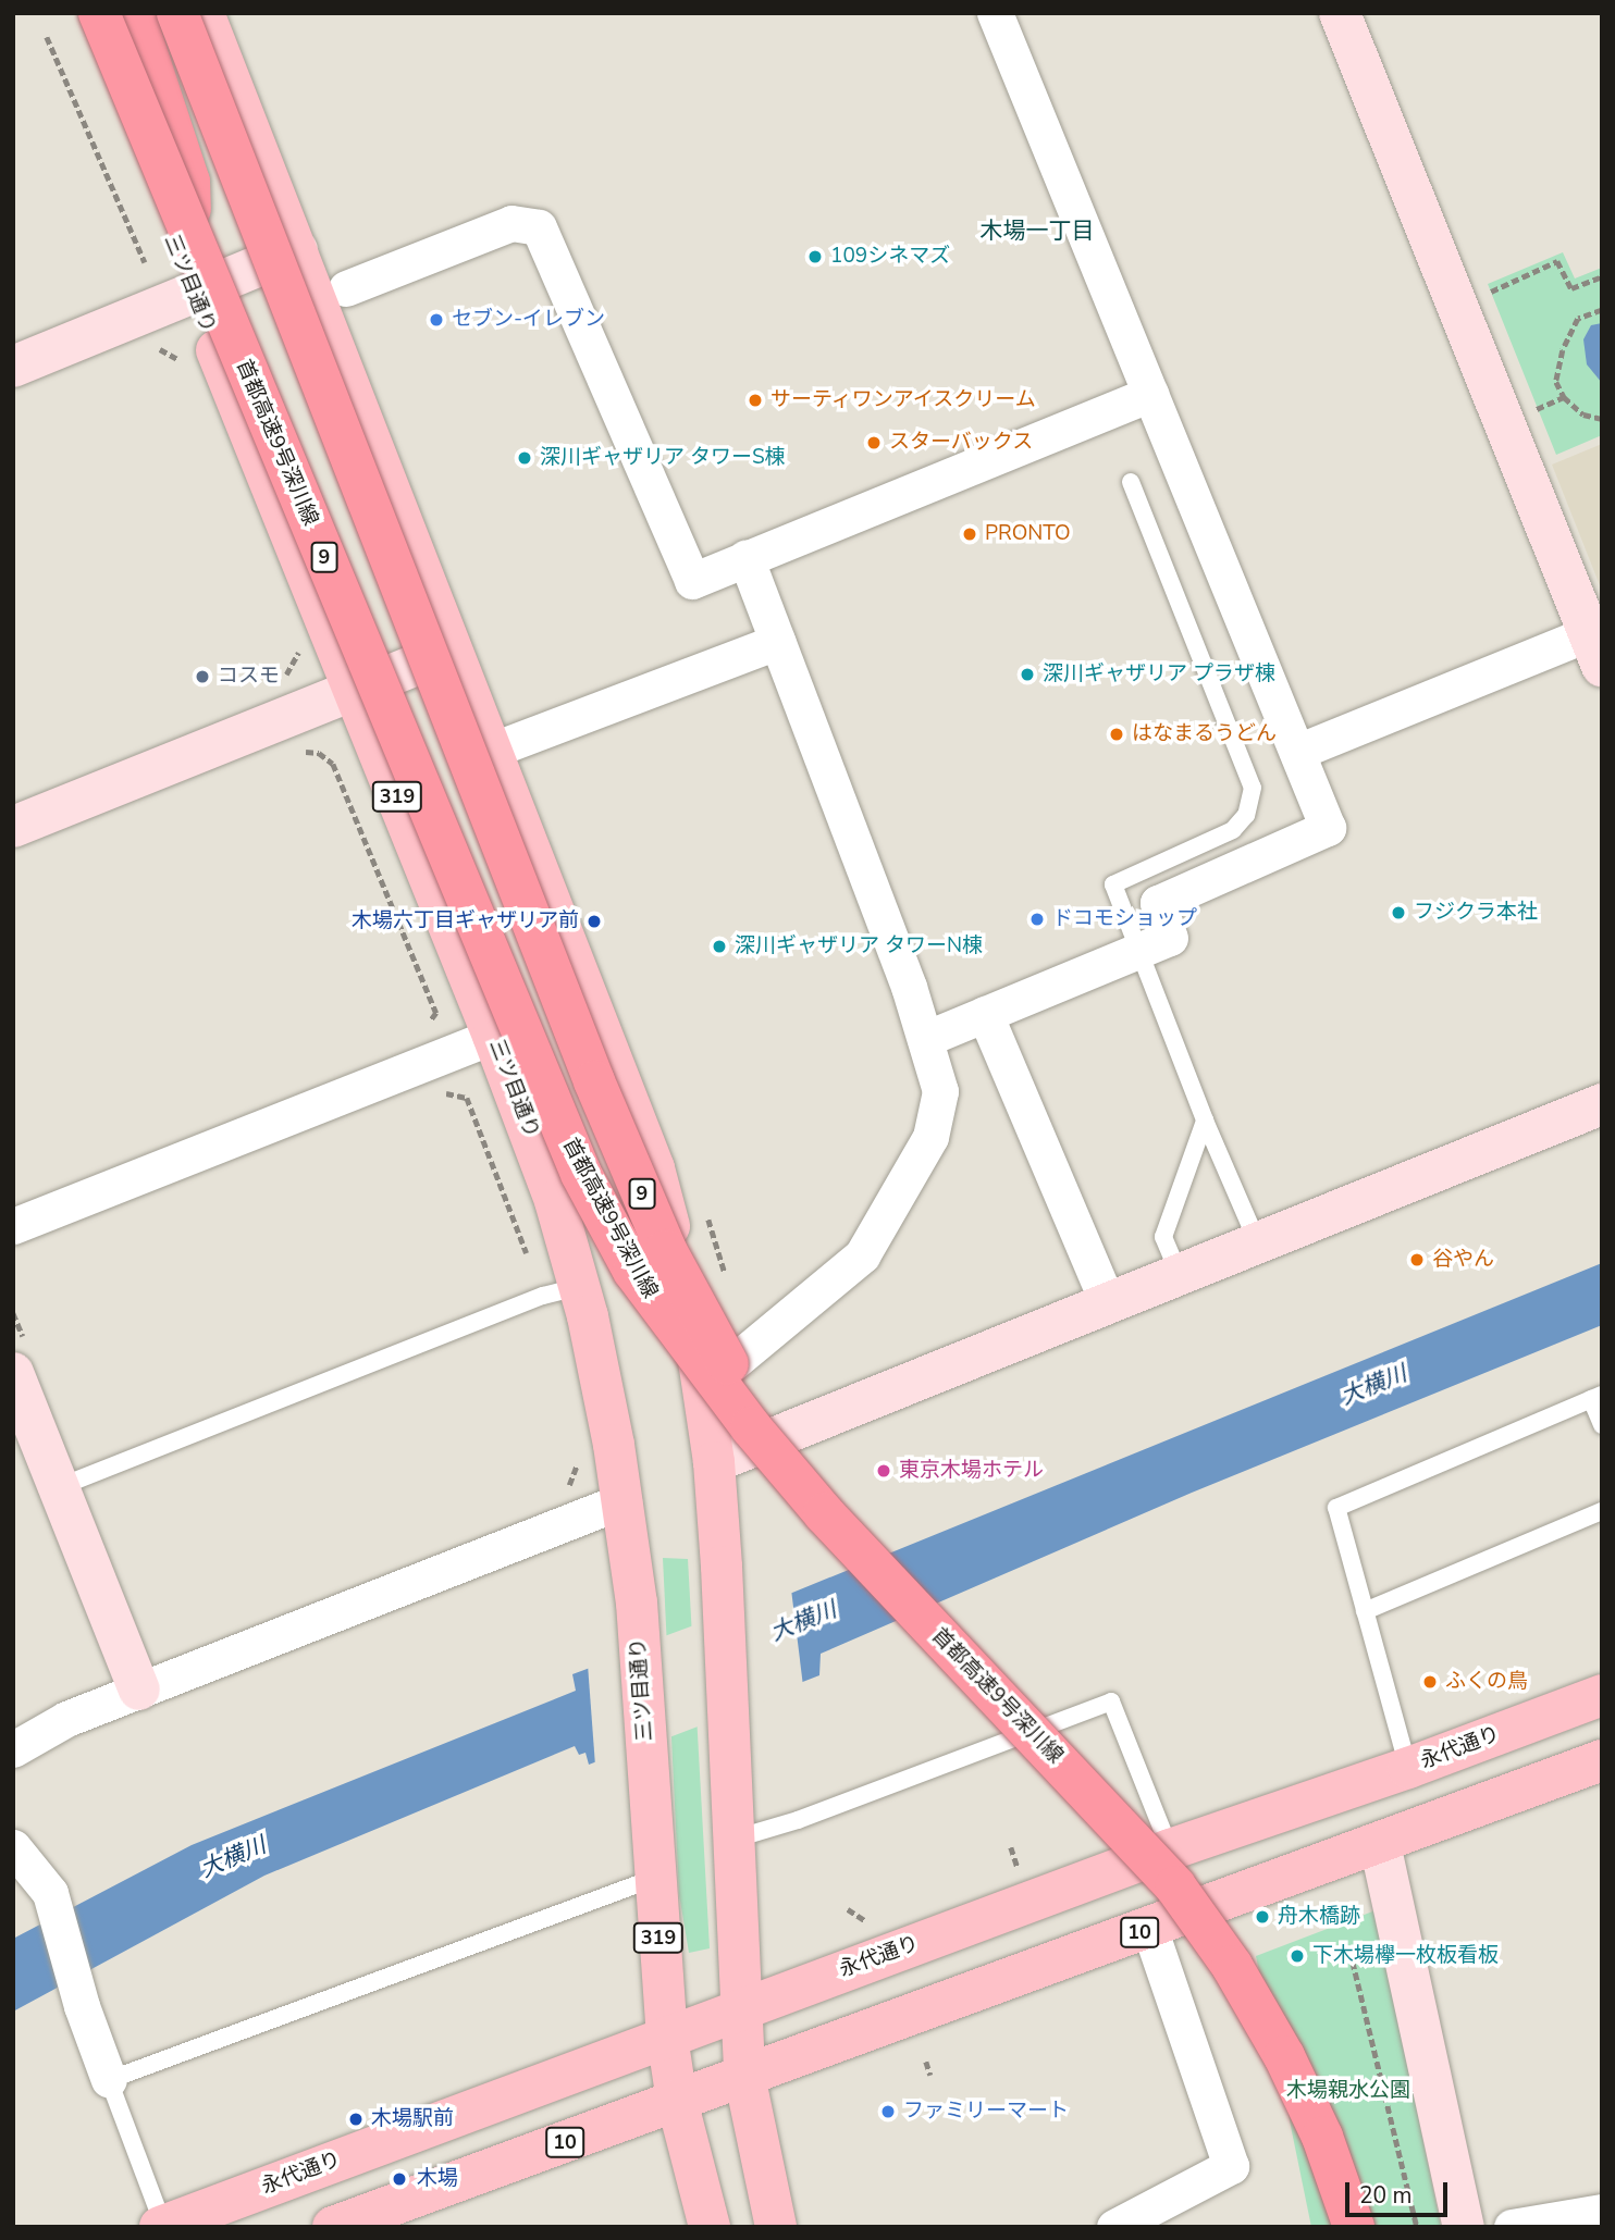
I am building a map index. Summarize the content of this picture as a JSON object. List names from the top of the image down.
{
  "streets": {
    "highway": ["首都高速9号深川線", "9"],
    "main road": [
      "三ツ目通り",
      "319",
      "永代通り",
      "10"
    ]
  },
  "crossings": [
    ["三ツ目通り", "永代通り"],
    ["三ツ目通り", "10"]
  ],
  "districts": ["木場一丁目"],
  "water": ["大横川"],
  "parks": ["木場親水公園"],
  "places": [
    "109シネマズ",
    "セブン-イレブン",
    "サーティワンアイスクリーム",
    "スターバックス",
    "深川ギャザリア タワーS棟",
    "PRONTO",
    "深川ギャザリア プラザ棟",
    "コスモ",
    "はなまるうどん",
    "フジクラ本社",
    "ドコモショップ",
    "木場六丁目ギャザリア前",
    "深川ギャザリア タワーN棟",
    "谷やん",
    "東京木場ホテル",
    "ふくの鳥",
    "舟木橋跡",
    "下木場欅一枚板看板",
    "ファミリーマート",
    "木場駅前",
    "木場"
  ],
  "scale_bar": "20 m"
}
